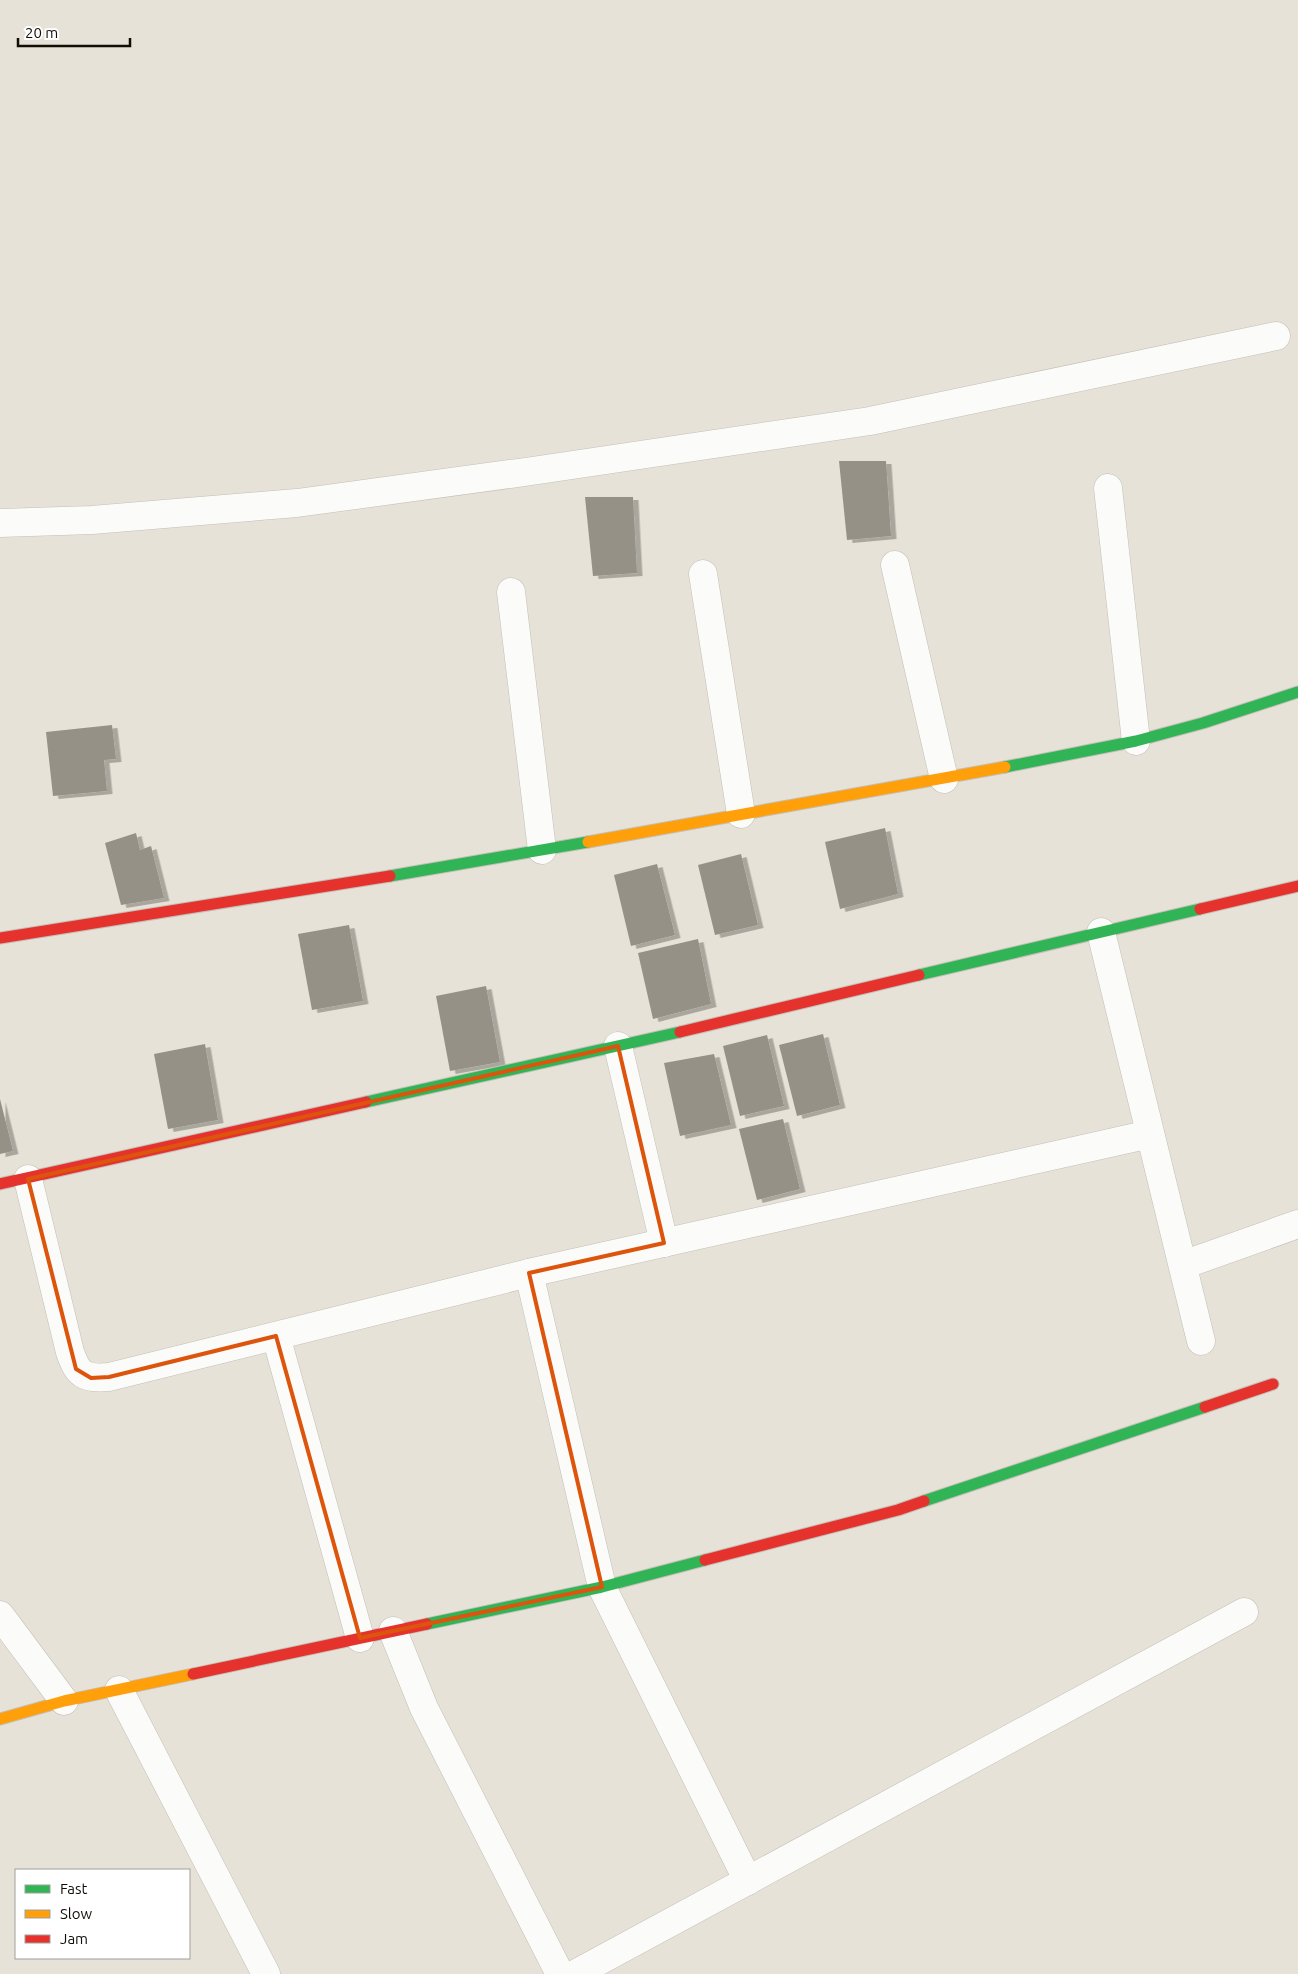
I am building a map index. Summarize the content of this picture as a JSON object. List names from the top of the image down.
{
  "legend": ["Fast", "Slow", "Jam"],
  "scale_bar": "20 m"
}
